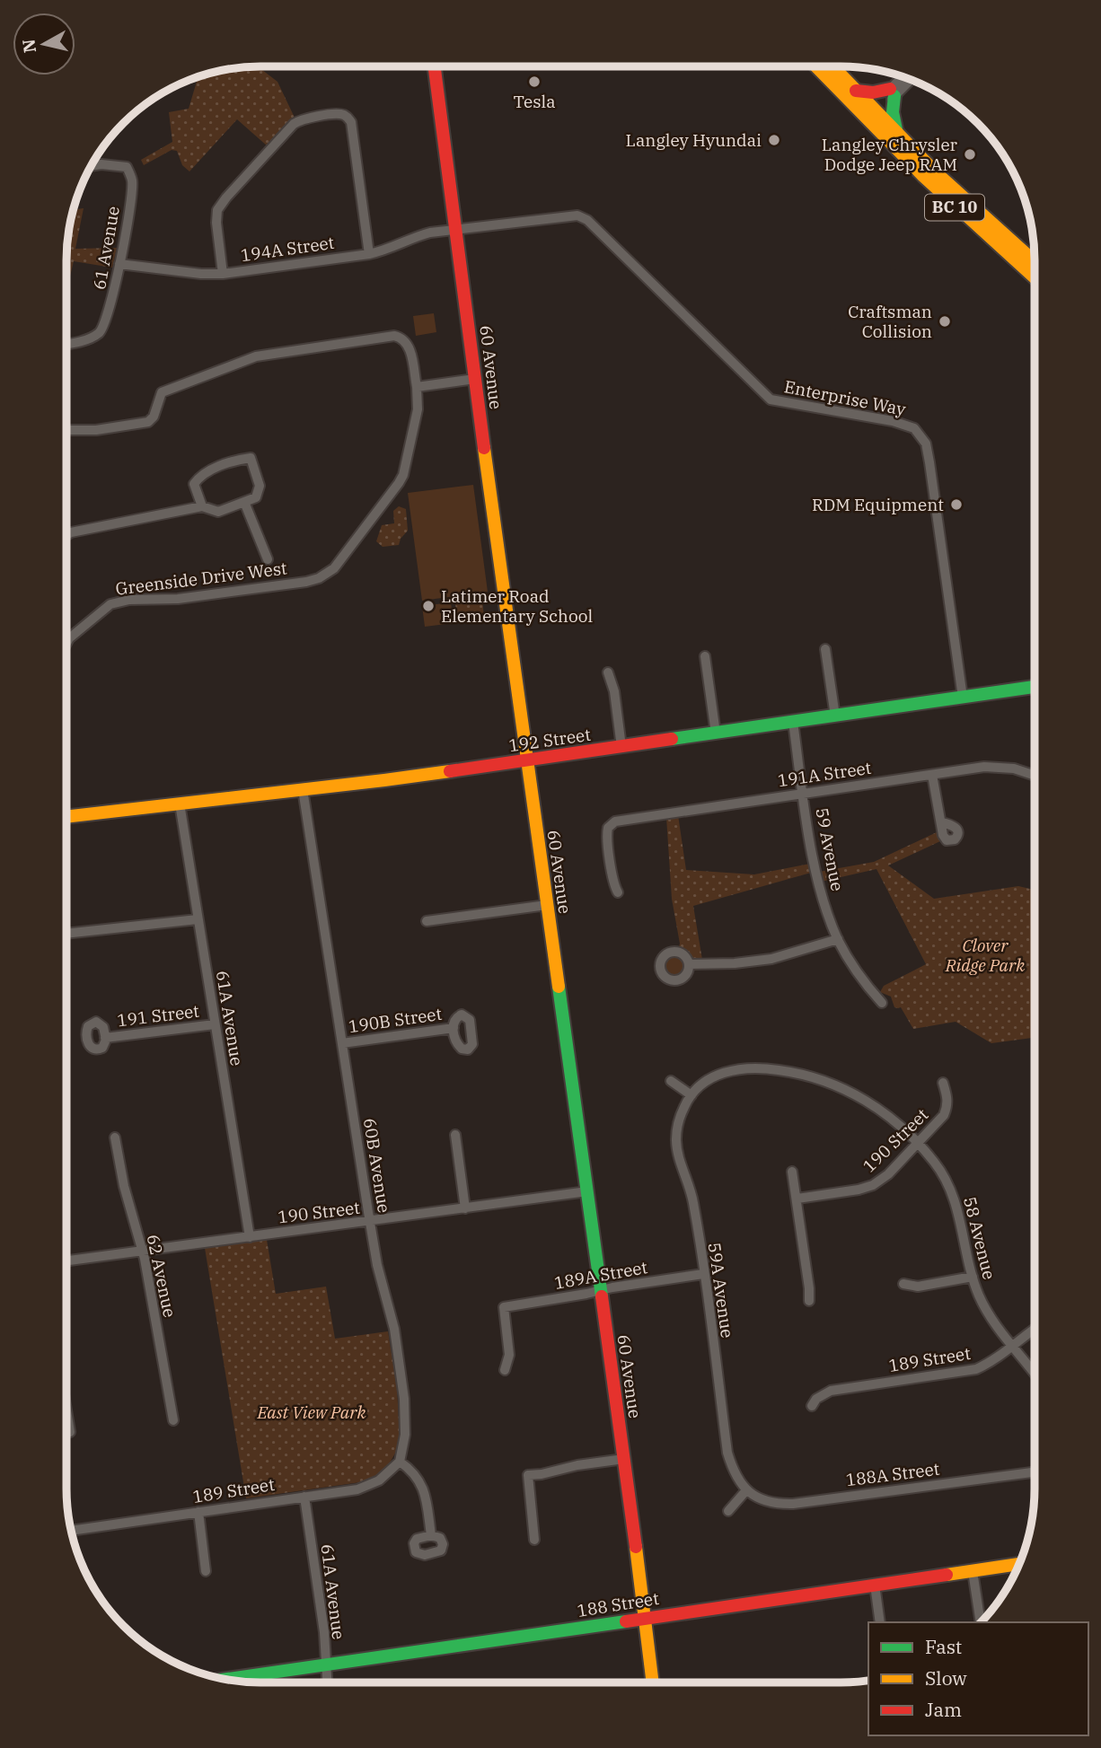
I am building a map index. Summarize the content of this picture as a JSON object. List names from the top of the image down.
{
  "streets": {
    "main road": [
      "BC 10",
      "60 Avenue",
      "192 Street",
      "188 Street"
    ],
    "street": [
      "61 Avenue",
      "194A Street",
      "Enterprise Way",
      "Greenside Drive West",
      "191A Street",
      "59 Avenue",
      "191 Street",
      "61A Avenue",
      "190B Street",
      "190 Street",
      "60B Avenue",
      "58 Avenue",
      "189A Street",
      "62 Avenue",
      "59A Avenue",
      "189 Street",
      "188A Street"
    ]
  },
  "crossings": [
    ["61 Avenue", "194A Street"],
    ["194A Street", "60 Avenue"],
    ["194A Street", "Enterprise Way"],
    ["60 Avenue", "Enterprise Way"],
    ["60 Avenue", "192 Street"],
    ["60 Avenue", "190 Street"],
    ["60 Avenue", "189A Street"],
    ["60 Avenue", "188 Street"],
    ["Enterprise Way", "192 Street"],
    ["192 Street", "59 Avenue"],
    ["192 Street", "61A Avenue"],
    ["192 Street", "60B Avenue"],
    ["191A Street", "59 Avenue"],
    ["191 Street", "61A Avenue"],
    ["61A Avenue", "190 Street"],
    ["61A Avenue", "189 Street"],
    ["61A Avenue", "188 Street"],
    ["190B Street", "60B Avenue"],
    ["190 Street", "60B Avenue"],
    ["190 Street", "58 Avenue"],
    ["190 Street", "62 Avenue"],
    ["60B Avenue", "189 Street"],
    ["58 Avenue", "59A Avenue"],
    ["58 Avenue", "189 Street"],
    ["189A Street", "59A Avenue"],
    ["59A Avenue", "188A Street"]
  ],
  "parks": ["Clover Ridge Park", "East View Park"],
  "places": [
    "Tesla",
    "Langley Hyundai",
    "Langley Chrysler Dodge Jeep RAM",
    "Craftsman Collision",
    "RDM Equipment",
    "Latimer Road Elementary School"
  ],
  "legend": ["Fast", "Slow", "Jam"],
  "north": "left"
}
